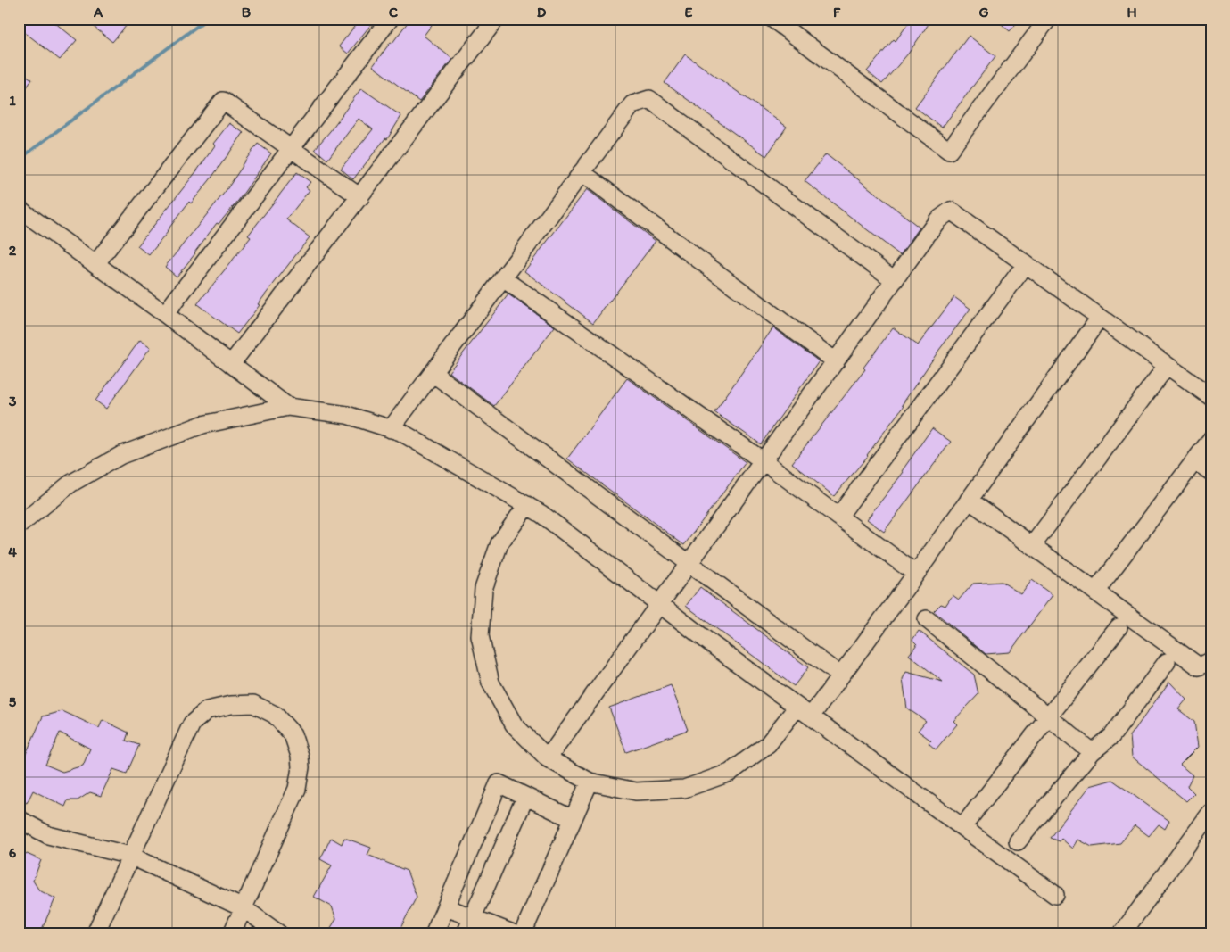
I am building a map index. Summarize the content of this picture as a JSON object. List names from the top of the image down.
{
  "grid": {
    "columns": [
      "A",
      "B",
      "C",
      "D",
      "E",
      "F",
      "G",
      "H"
    ],
    "rows": [
      "1",
      "2",
      "3",
      "4",
      "5",
      "6"
    ]
  }
}
